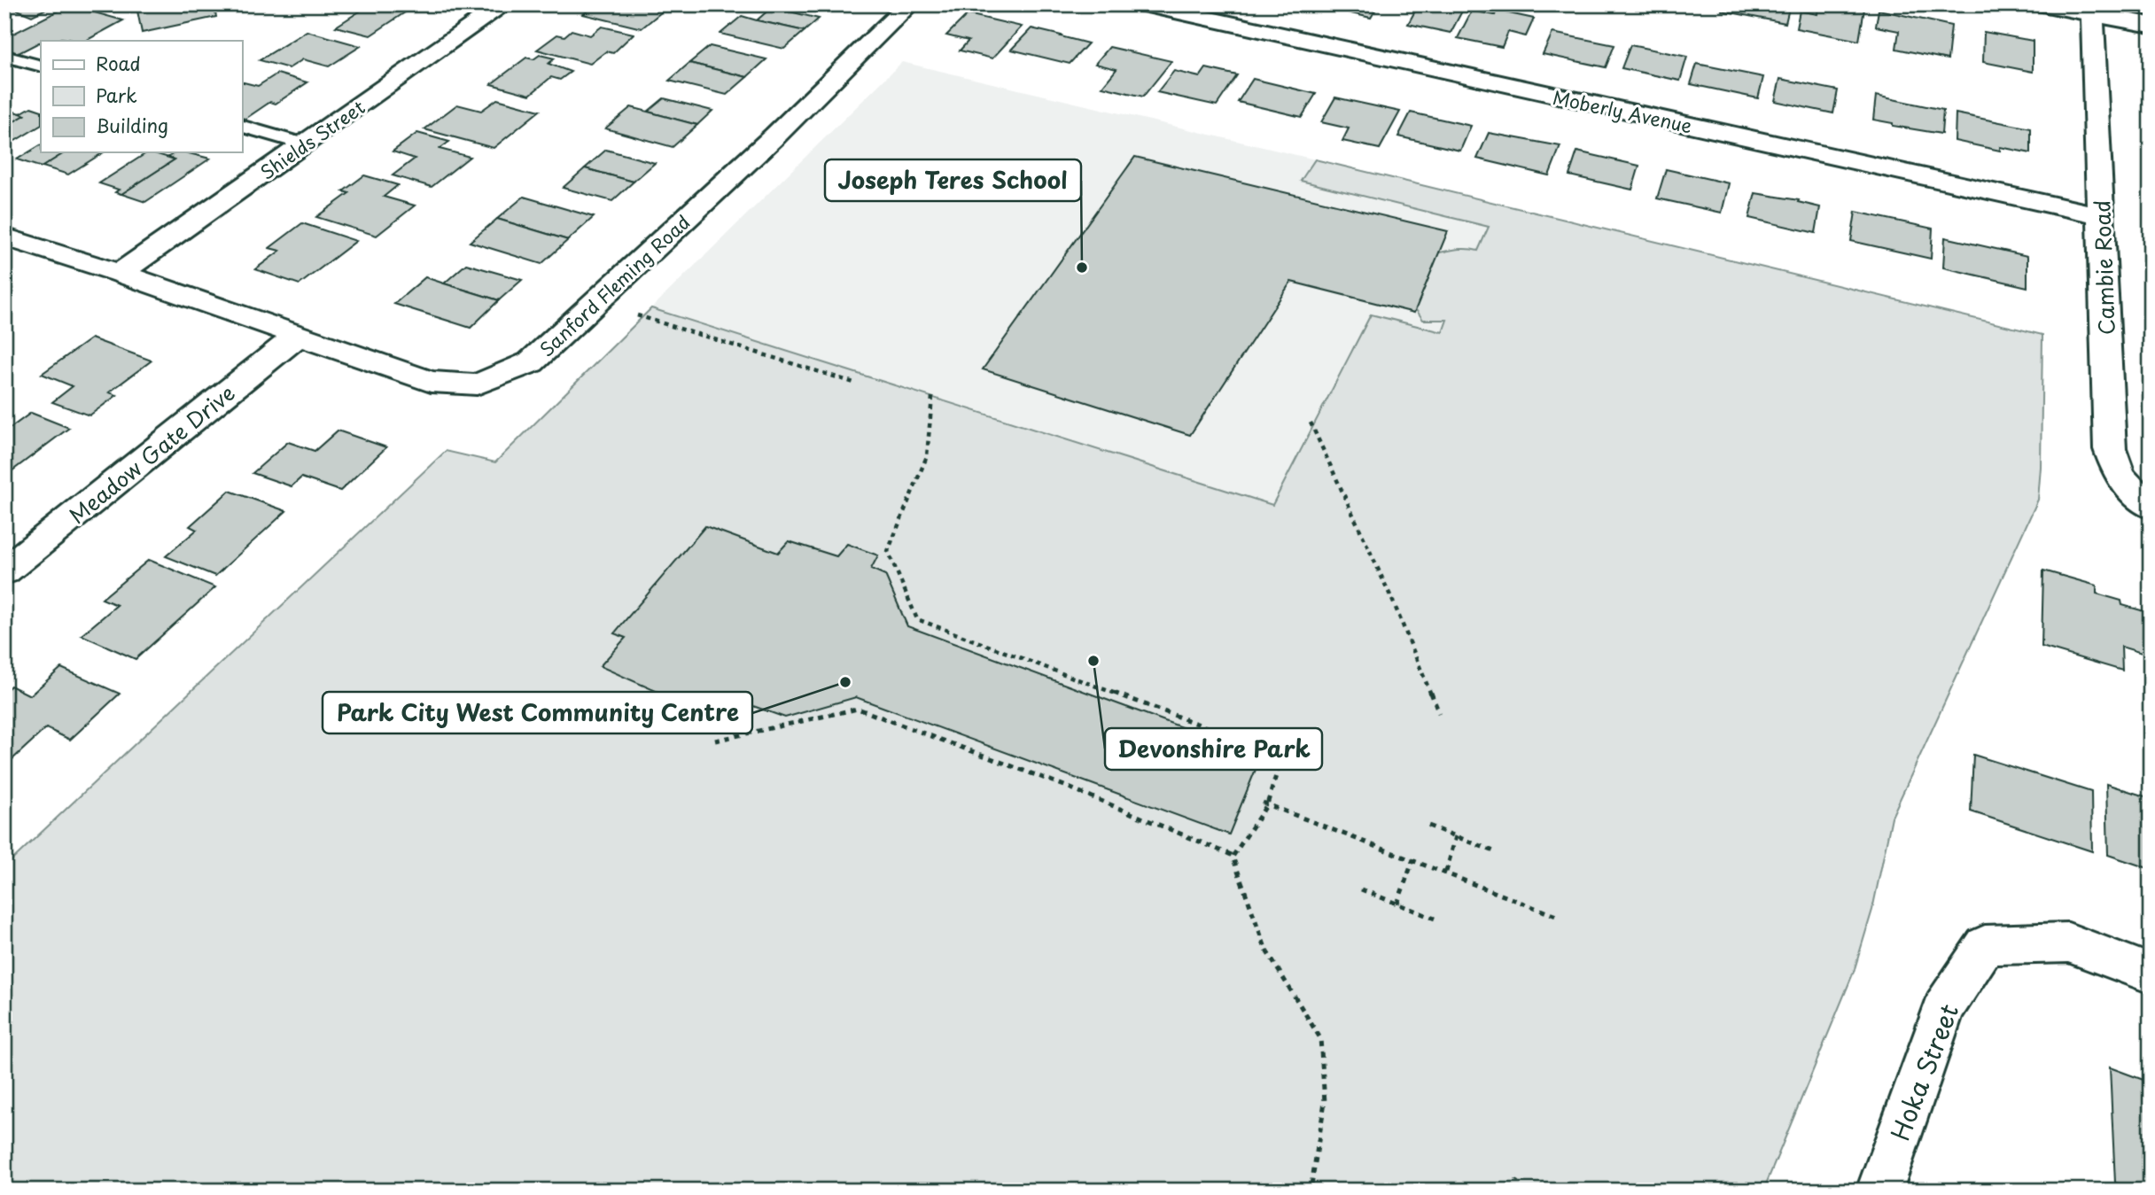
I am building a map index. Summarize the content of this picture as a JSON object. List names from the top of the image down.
{
  "streets": {
    "street": [
      "Moberly Avenue",
      "Shields Street",
      "Cambie Road",
      "Sanford Fleming Road",
      "Meadow Gate Drive",
      "Hoka Street"
    ]
  },
  "crossings": [
    ["Moberly Avenue", "Cambie Road"],
    ["Shields Street", "Sanford Fleming Road"],
    ["Sanford Fleming Road", "Meadow Gate Drive"]
  ],
  "places": ["Joseph Teres School", "Devonshire Park", "Park City West Community Centre"],
  "legend": ["Road", "Park", "Building"]
}
